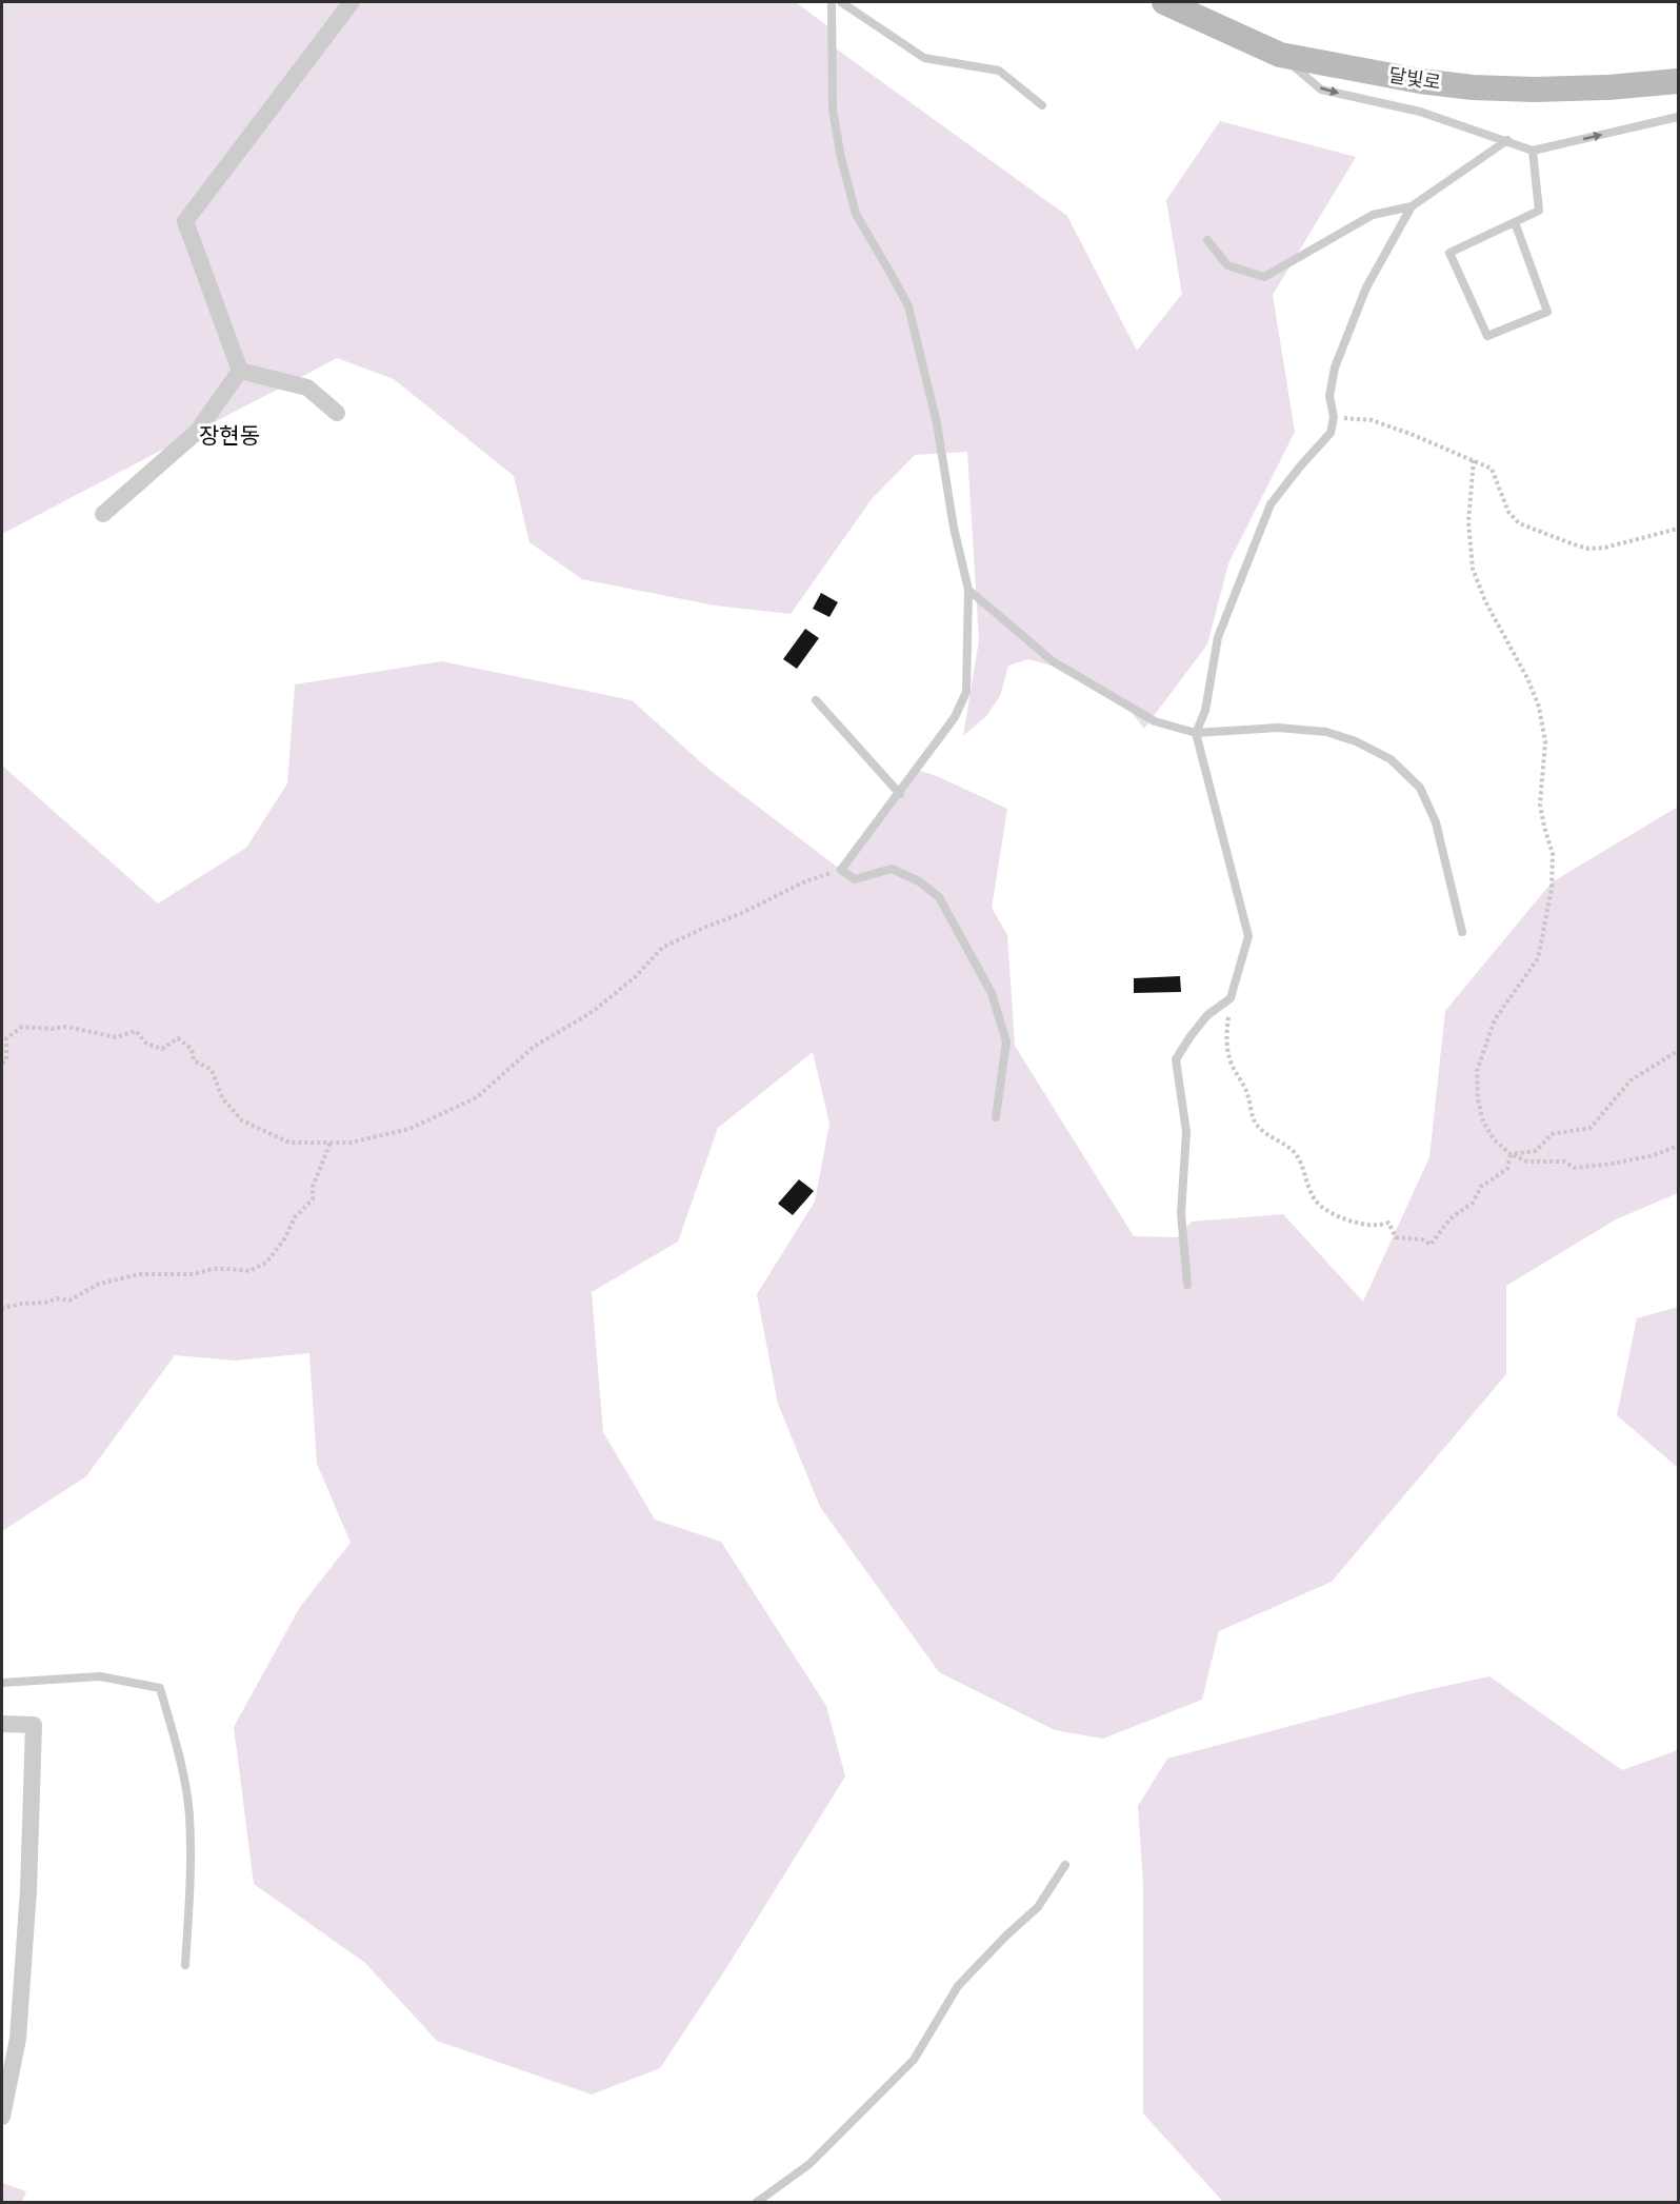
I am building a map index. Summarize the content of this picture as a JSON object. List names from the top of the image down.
{
  "streets": {
    "main road": ["달빛로"]
  },
  "districts": ["장현동"]
}
